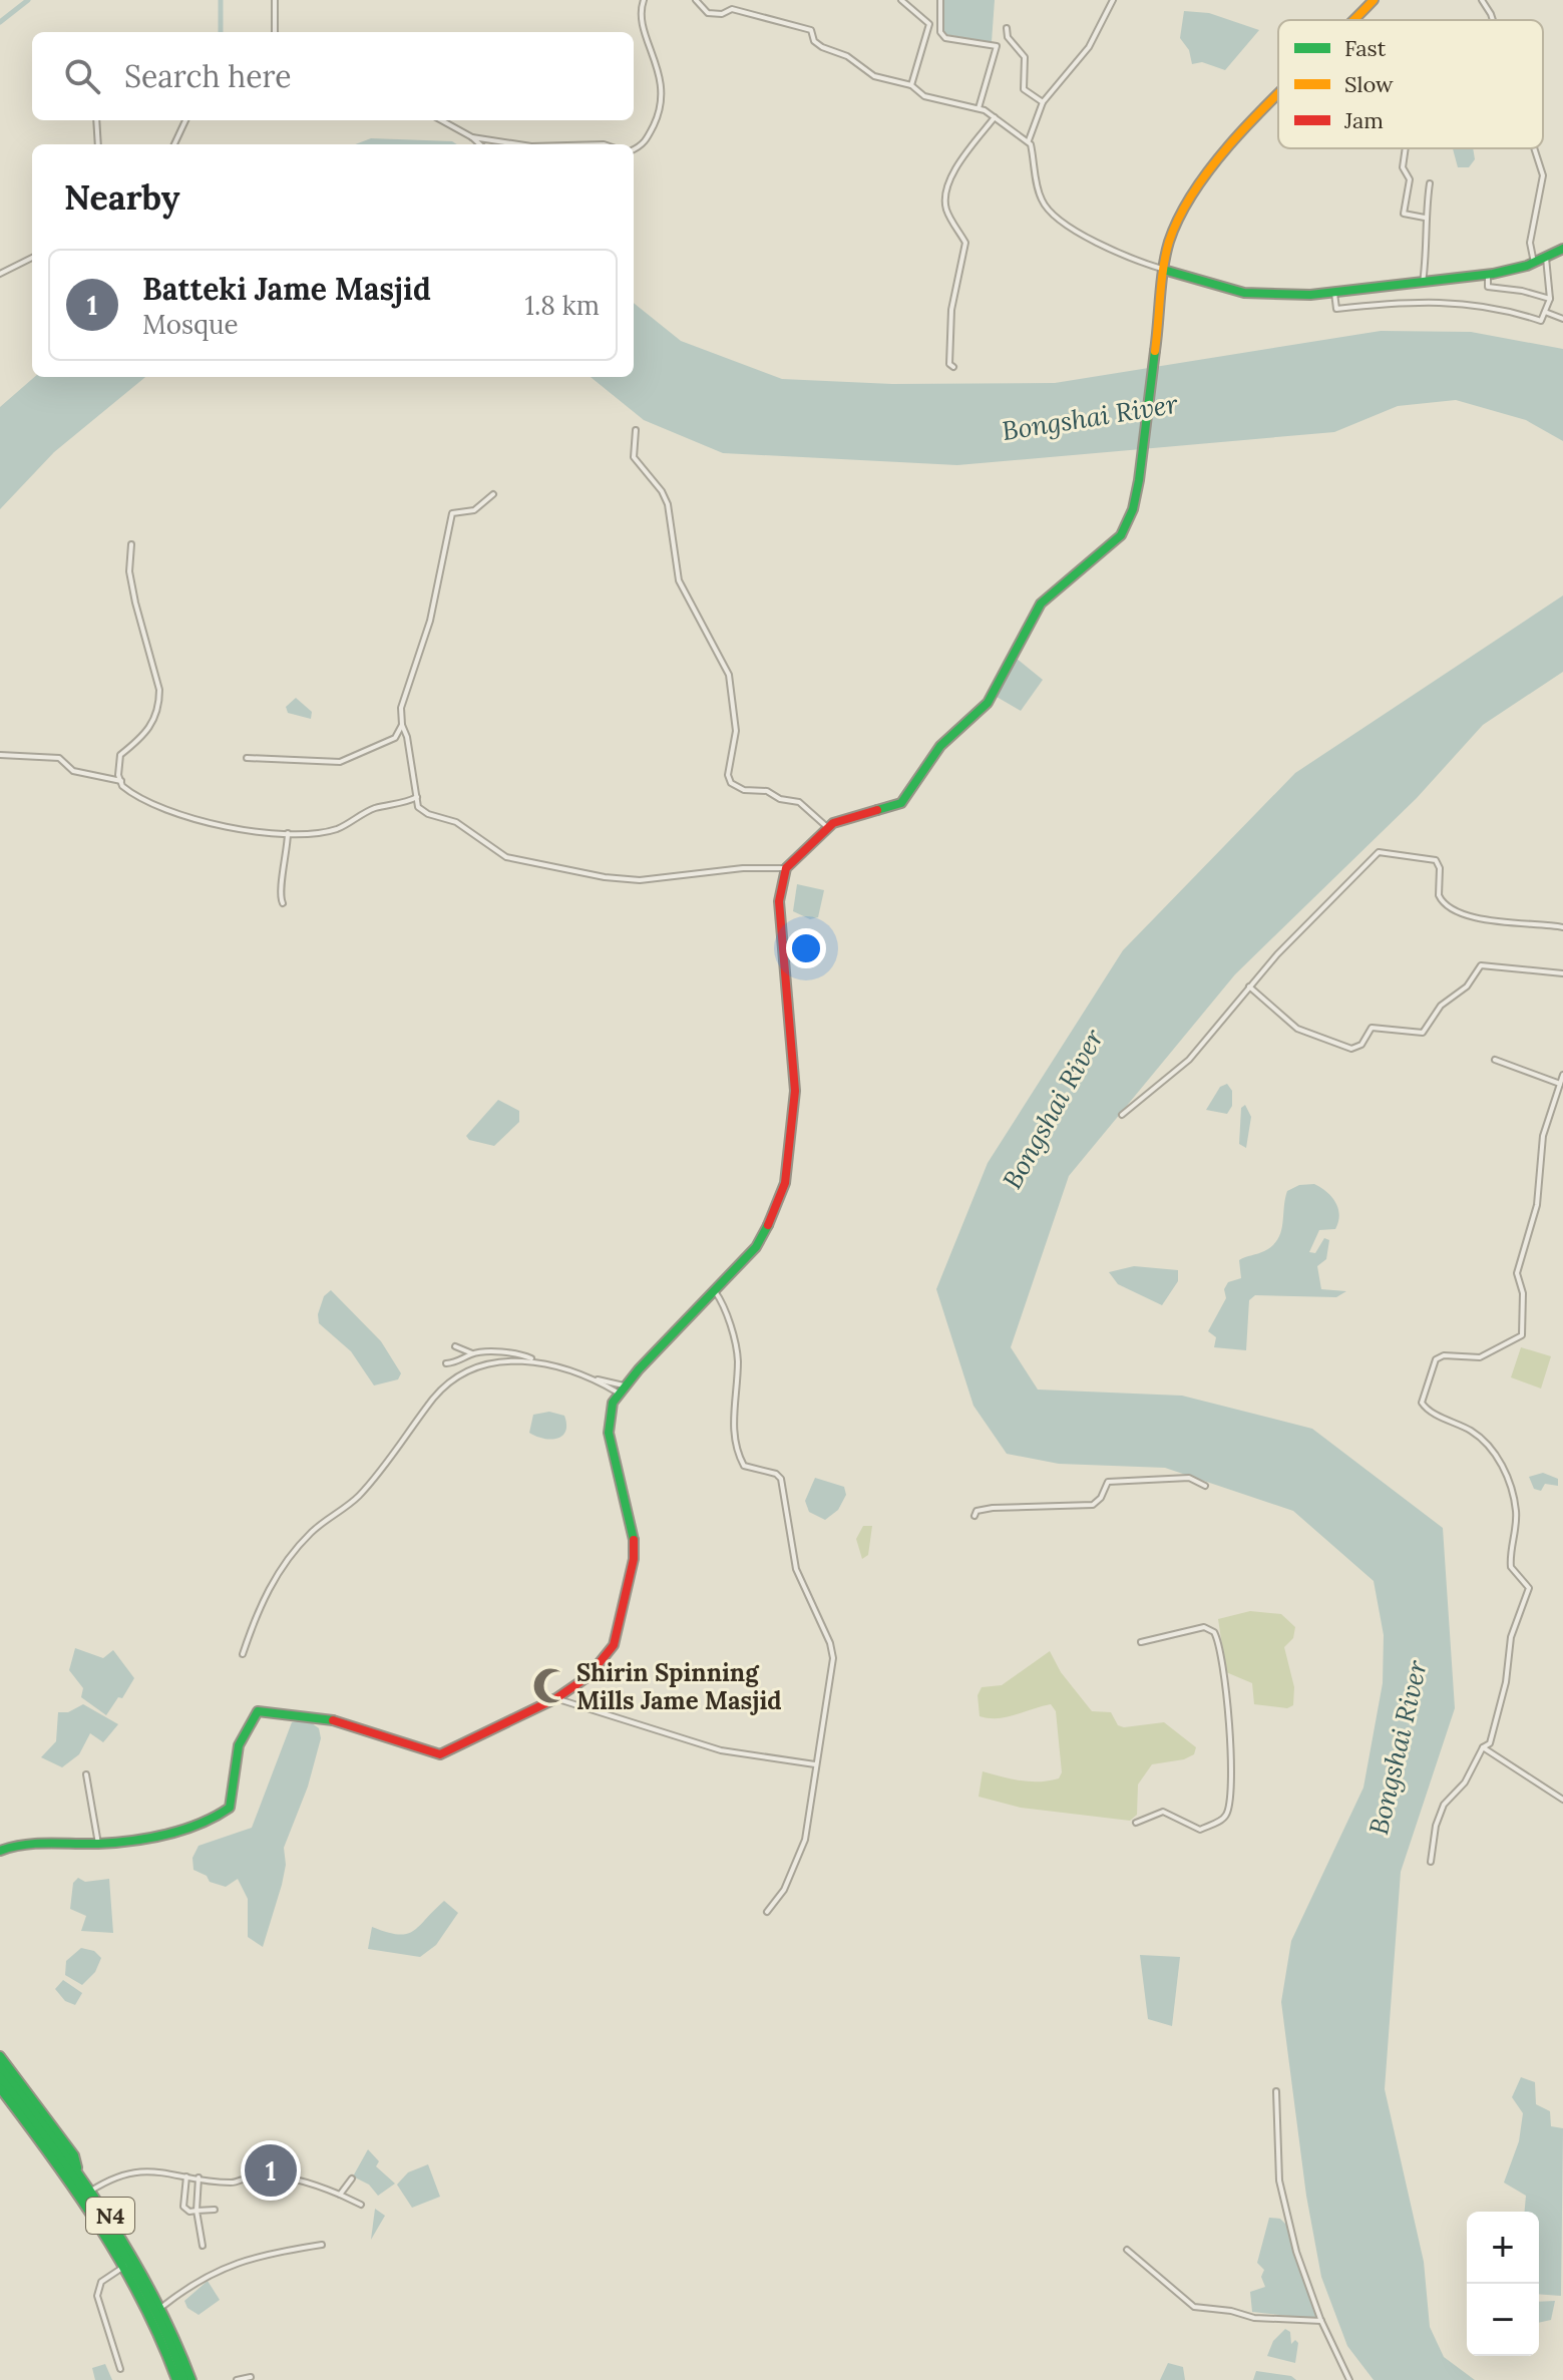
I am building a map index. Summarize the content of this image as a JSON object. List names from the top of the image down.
{
  "streets": {
    "main road": ["N4"]
  },
  "water": ["Bongshai River"],
  "places": {
    "mosque": ["Shirin Spinning Mills Jame Masjid"]
  },
  "legend": ["Fast", "Slow", "Jam"],
  "page": {
    "search": "Search here",
    "heading": "Nearby",
    "list": [
      {
        "mark": "1",
        "name": "Batteki Jame Masjid",
        "note": "Mosque",
        "value": "1.8 km"
      }
    ],
    "pins": "1",
    "map_buttons": ["+", "−"]
  }
}
